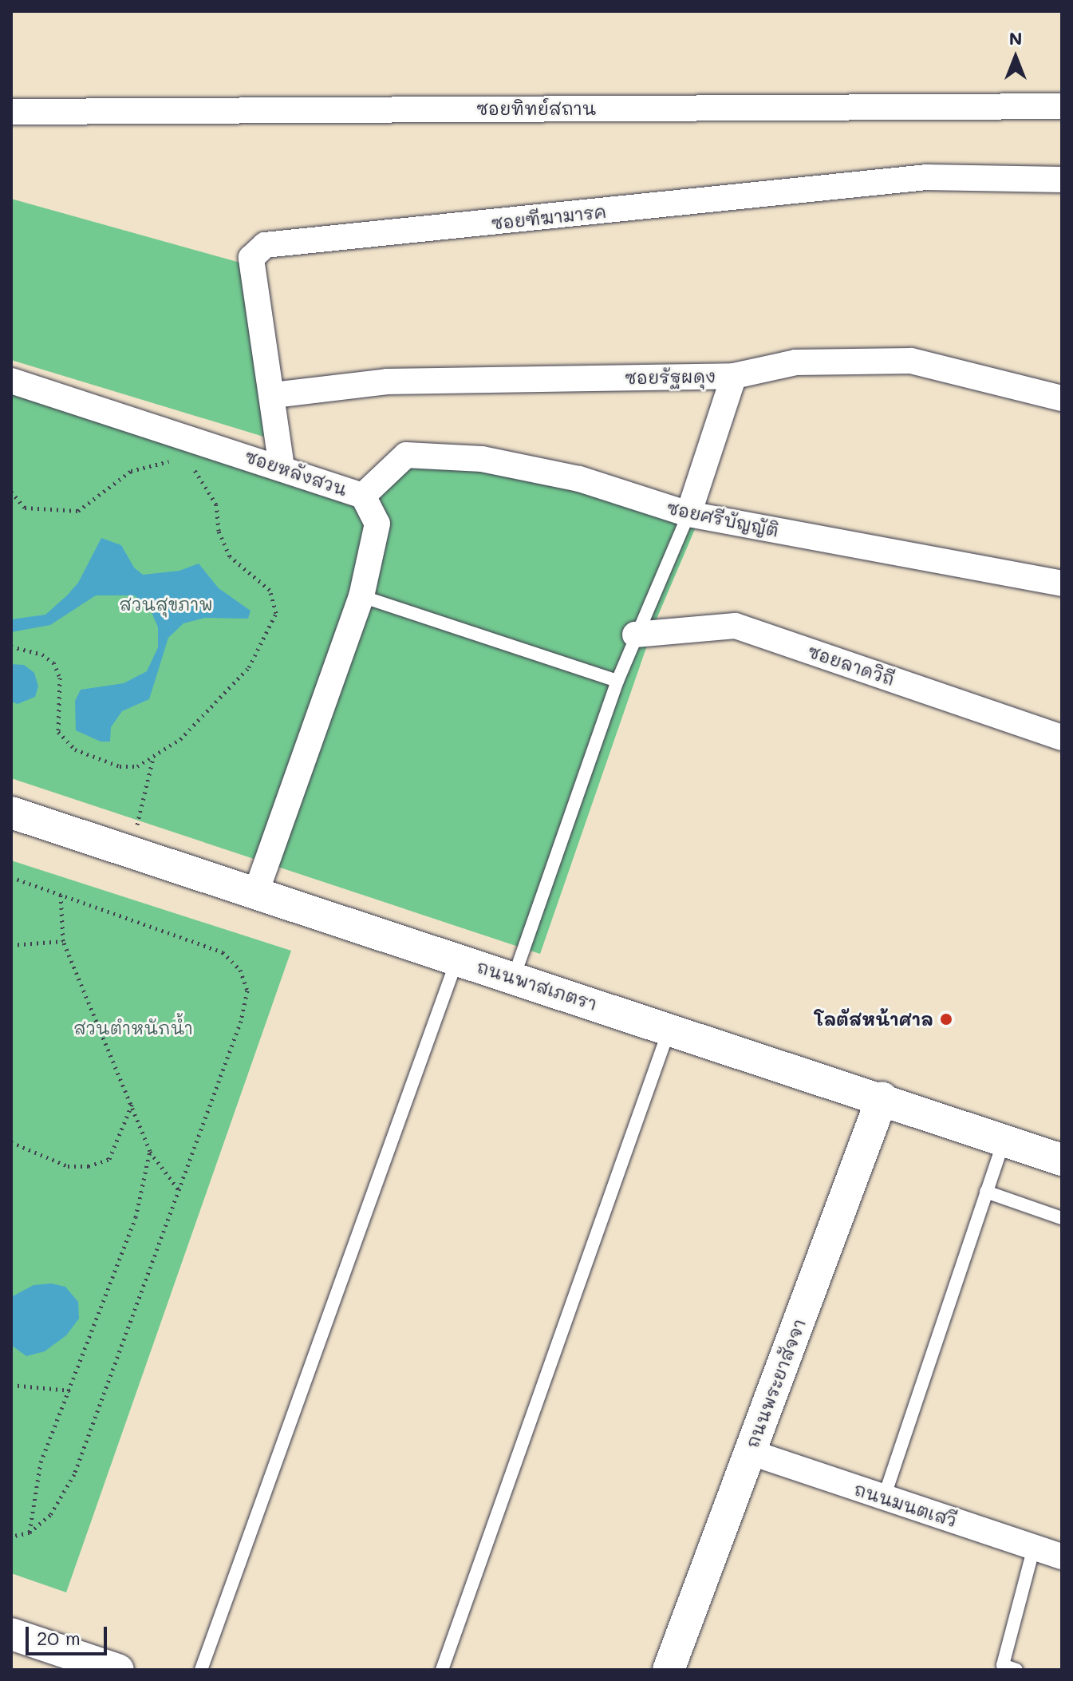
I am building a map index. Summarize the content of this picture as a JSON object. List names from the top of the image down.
{
  "streets": {
    "street": [
      "ซอยทิทย์สถาน",
      "ซอยฑีฆามารค",
      "ซอยรัฐผดุง",
      "ซอยหลังสวน",
      "ซอยศรีบัญญัติ",
      "ซอยลาดวิถี",
      "ถนนพาสเภตรา",
      "ถนนพระยาสัจจา",
      "ถนนมนตเสวี"
    ]
  },
  "crossings": [
    ["ซอยฑีฆามารค", "ซอยรัฐผดุง"],
    ["ซอยฑีฆามารค", "ซอยหลังสวน"],
    ["ซอยหลังสวน", "ซอยศรีบัญญัติ"],
    ["ซอยหลังสวน", "ถนนพาสเภตรา"],
    ["ถนนพาสเภตรา", "ถนนพระยาสัจจา"],
    ["ถนนพระยาสัจจา", "ถนนมนตเสวี"]
  ],
  "parks": ["สวนสุขภาพ", "สวนตำหนักน้ำ"],
  "places": ["โลตัสหน้าศาล"],
  "scale_bar": "20 m",
  "north": "top"
}
